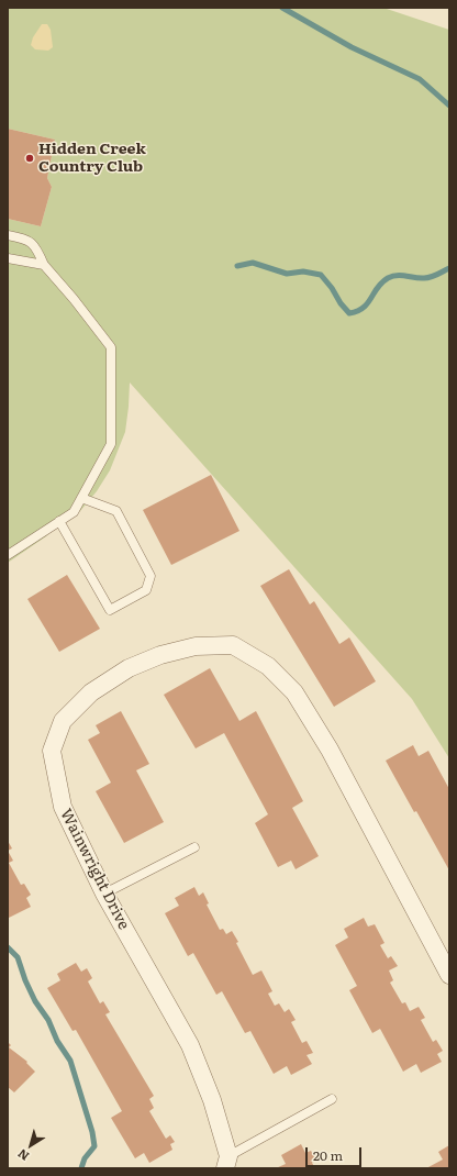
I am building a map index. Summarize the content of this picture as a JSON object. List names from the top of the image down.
{
  "streets": {
    "street": ["Wainwright Drive"]
  },
  "places": ["Hidden Creek Country Club"],
  "scale_bar": "20 m",
  "north": "bottom left"
}
